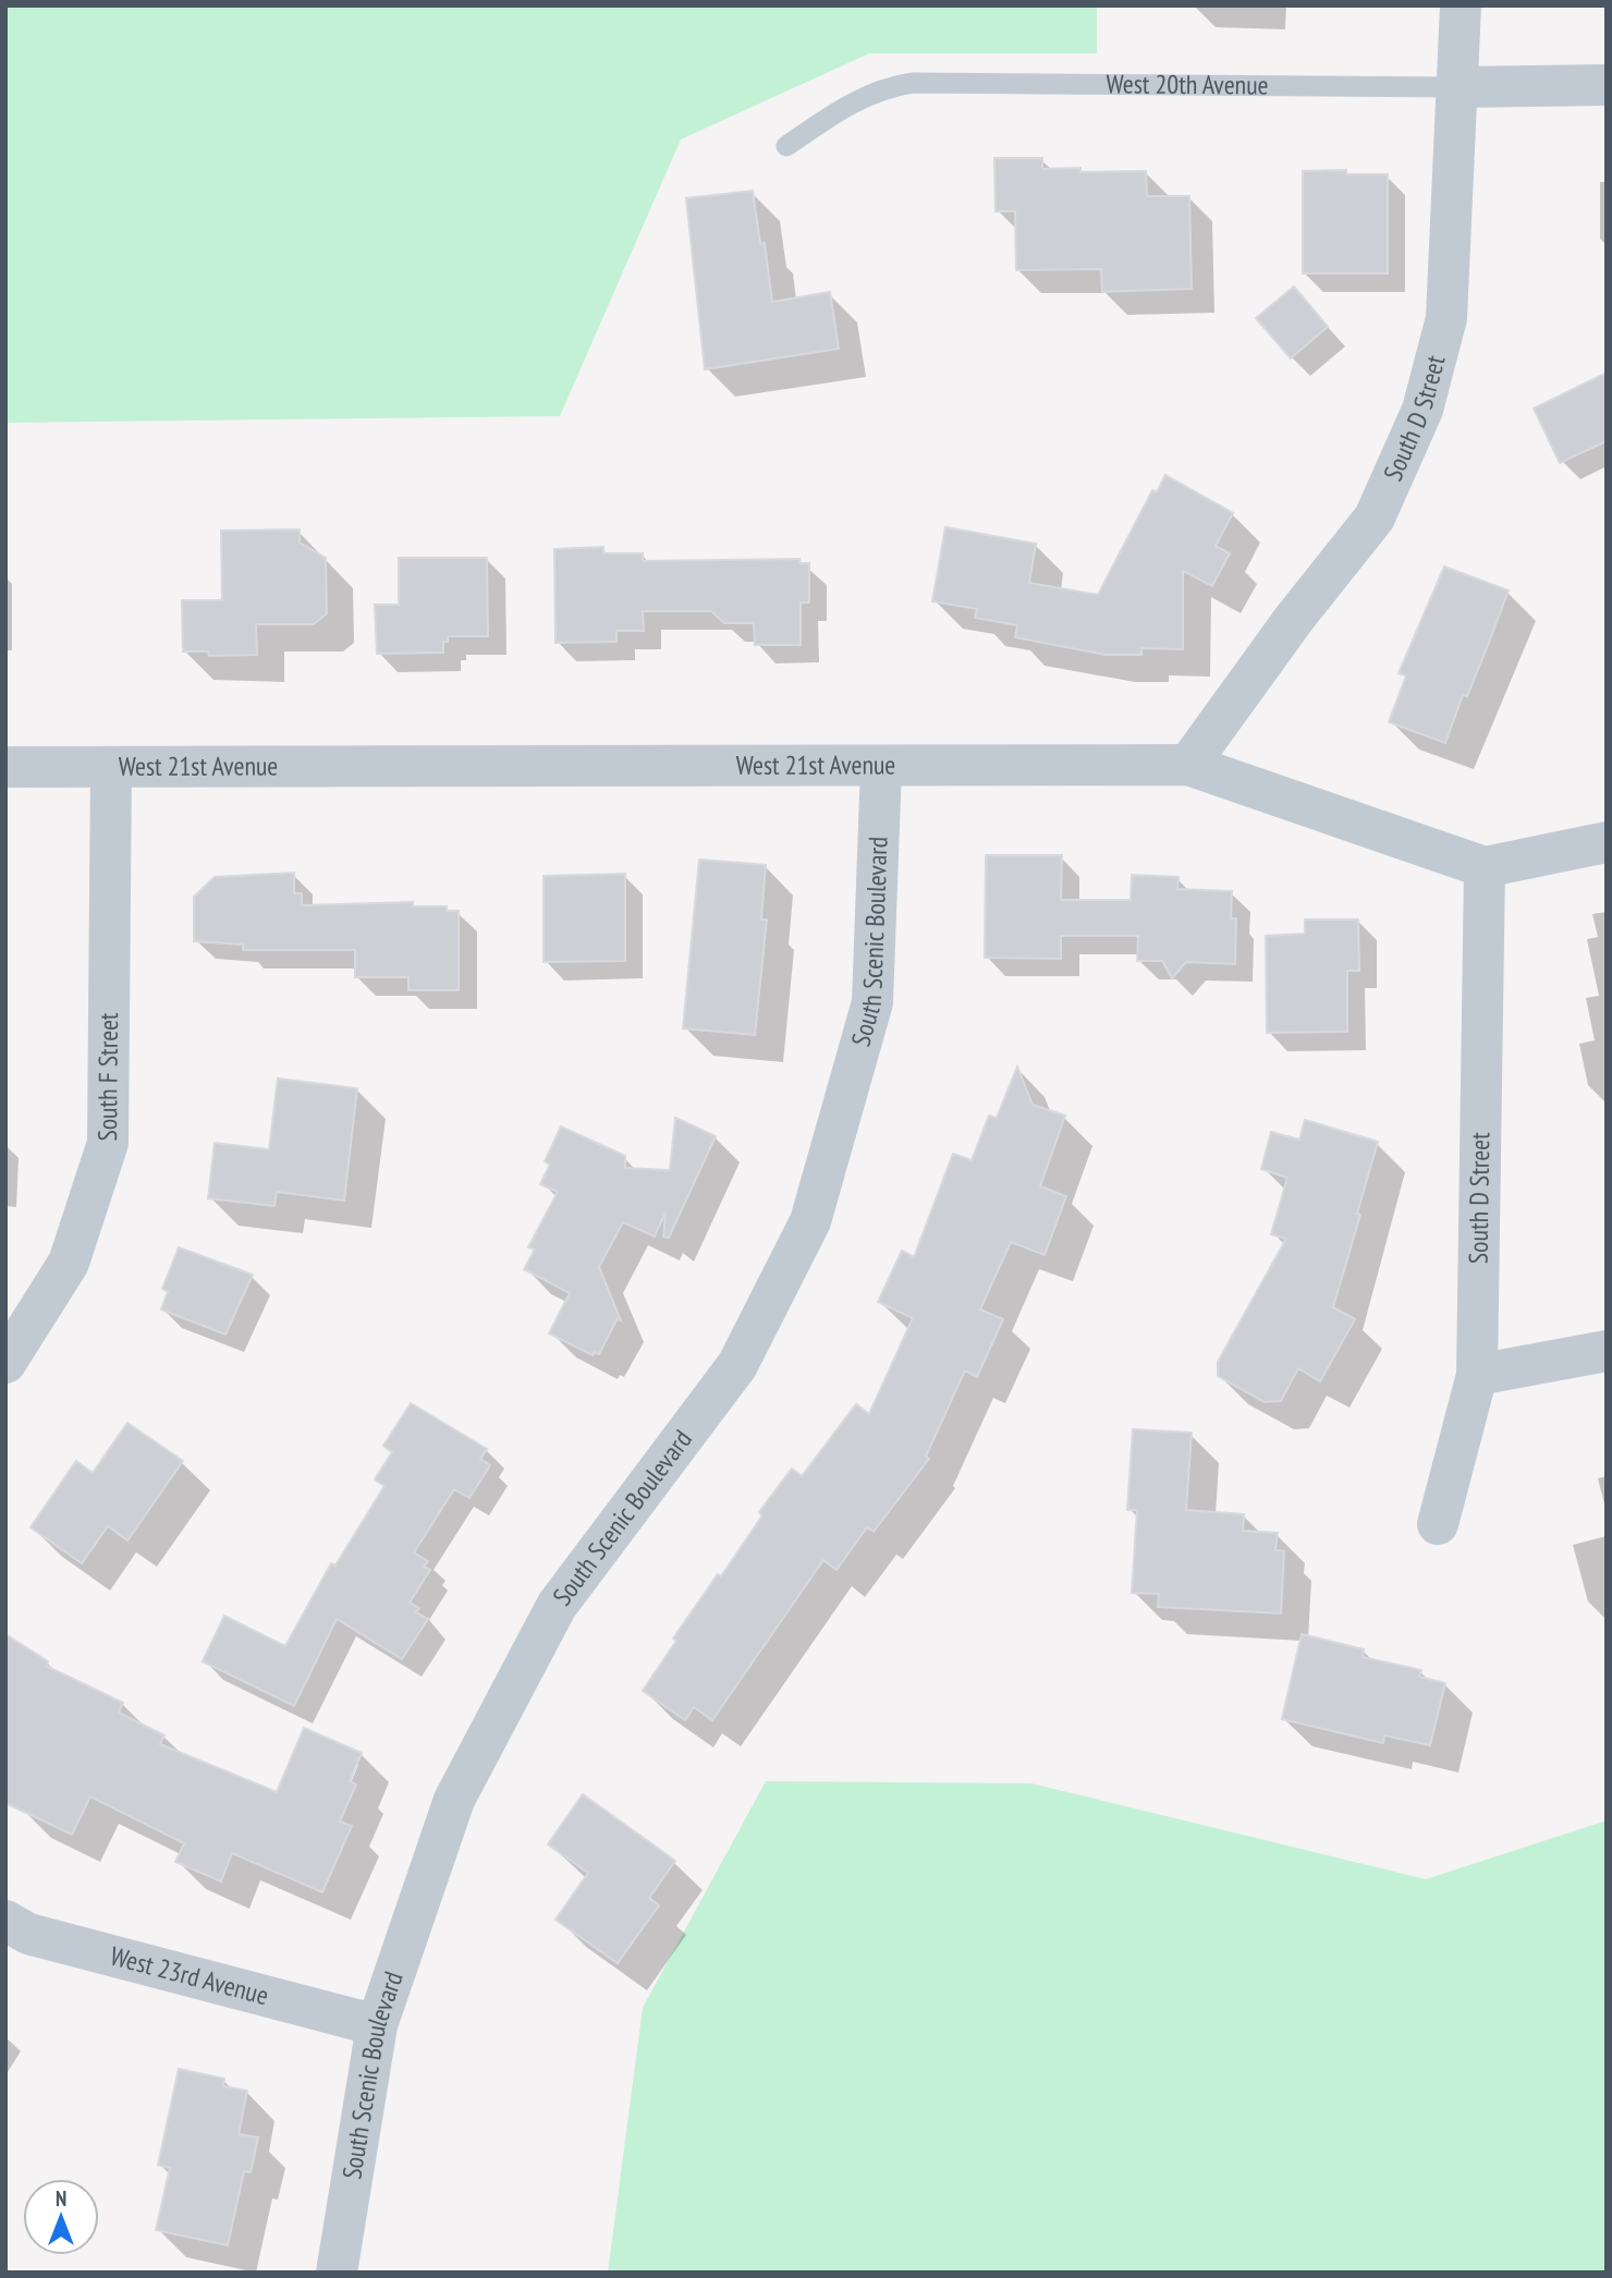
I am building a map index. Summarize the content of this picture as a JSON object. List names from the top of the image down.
{
  "streets": {
    "street": [
      "West 20th Avenue",
      "South D Street",
      "West 21st Avenue",
      "South Scenic Boulevard",
      "South F Street",
      "West 23rd Avenue"
    ]
  },
  "crossings": [
    ["West 20th Avenue", "South D Street"],
    ["South D Street", "West 21st Avenue"],
    ["West 21st Avenue", "South Scenic Boulevard"],
    ["West 21st Avenue", "South F Street"],
    ["South Scenic Boulevard", "West 23rd Avenue"]
  ],
  "north": "top"
}
